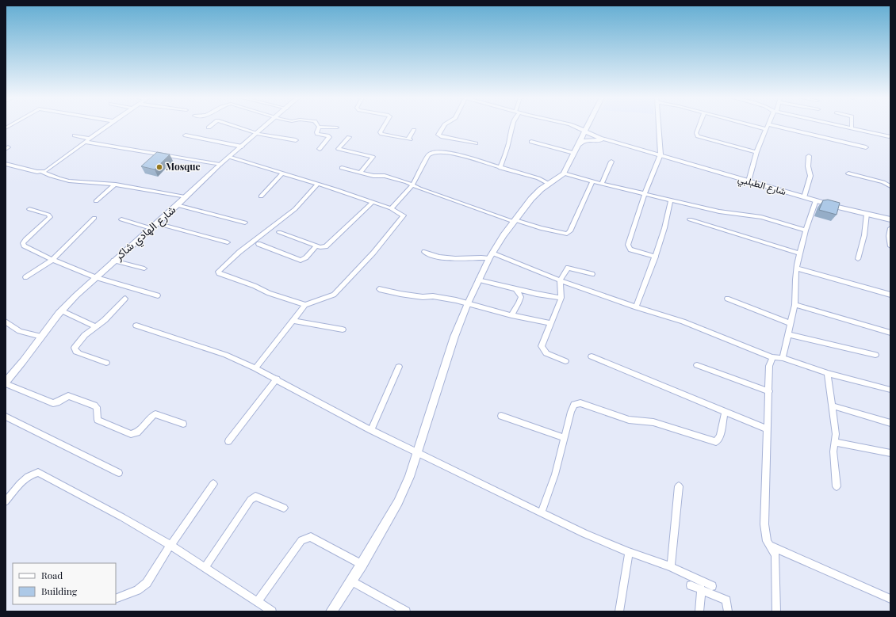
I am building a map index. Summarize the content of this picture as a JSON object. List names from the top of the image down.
{
  "streets": {
    "street": ["شارع الطبلبي", "شارع الهادي شاكر"]
  },
  "places": ["Mosque"],
  "legend": ["Road", "Building"]
}
